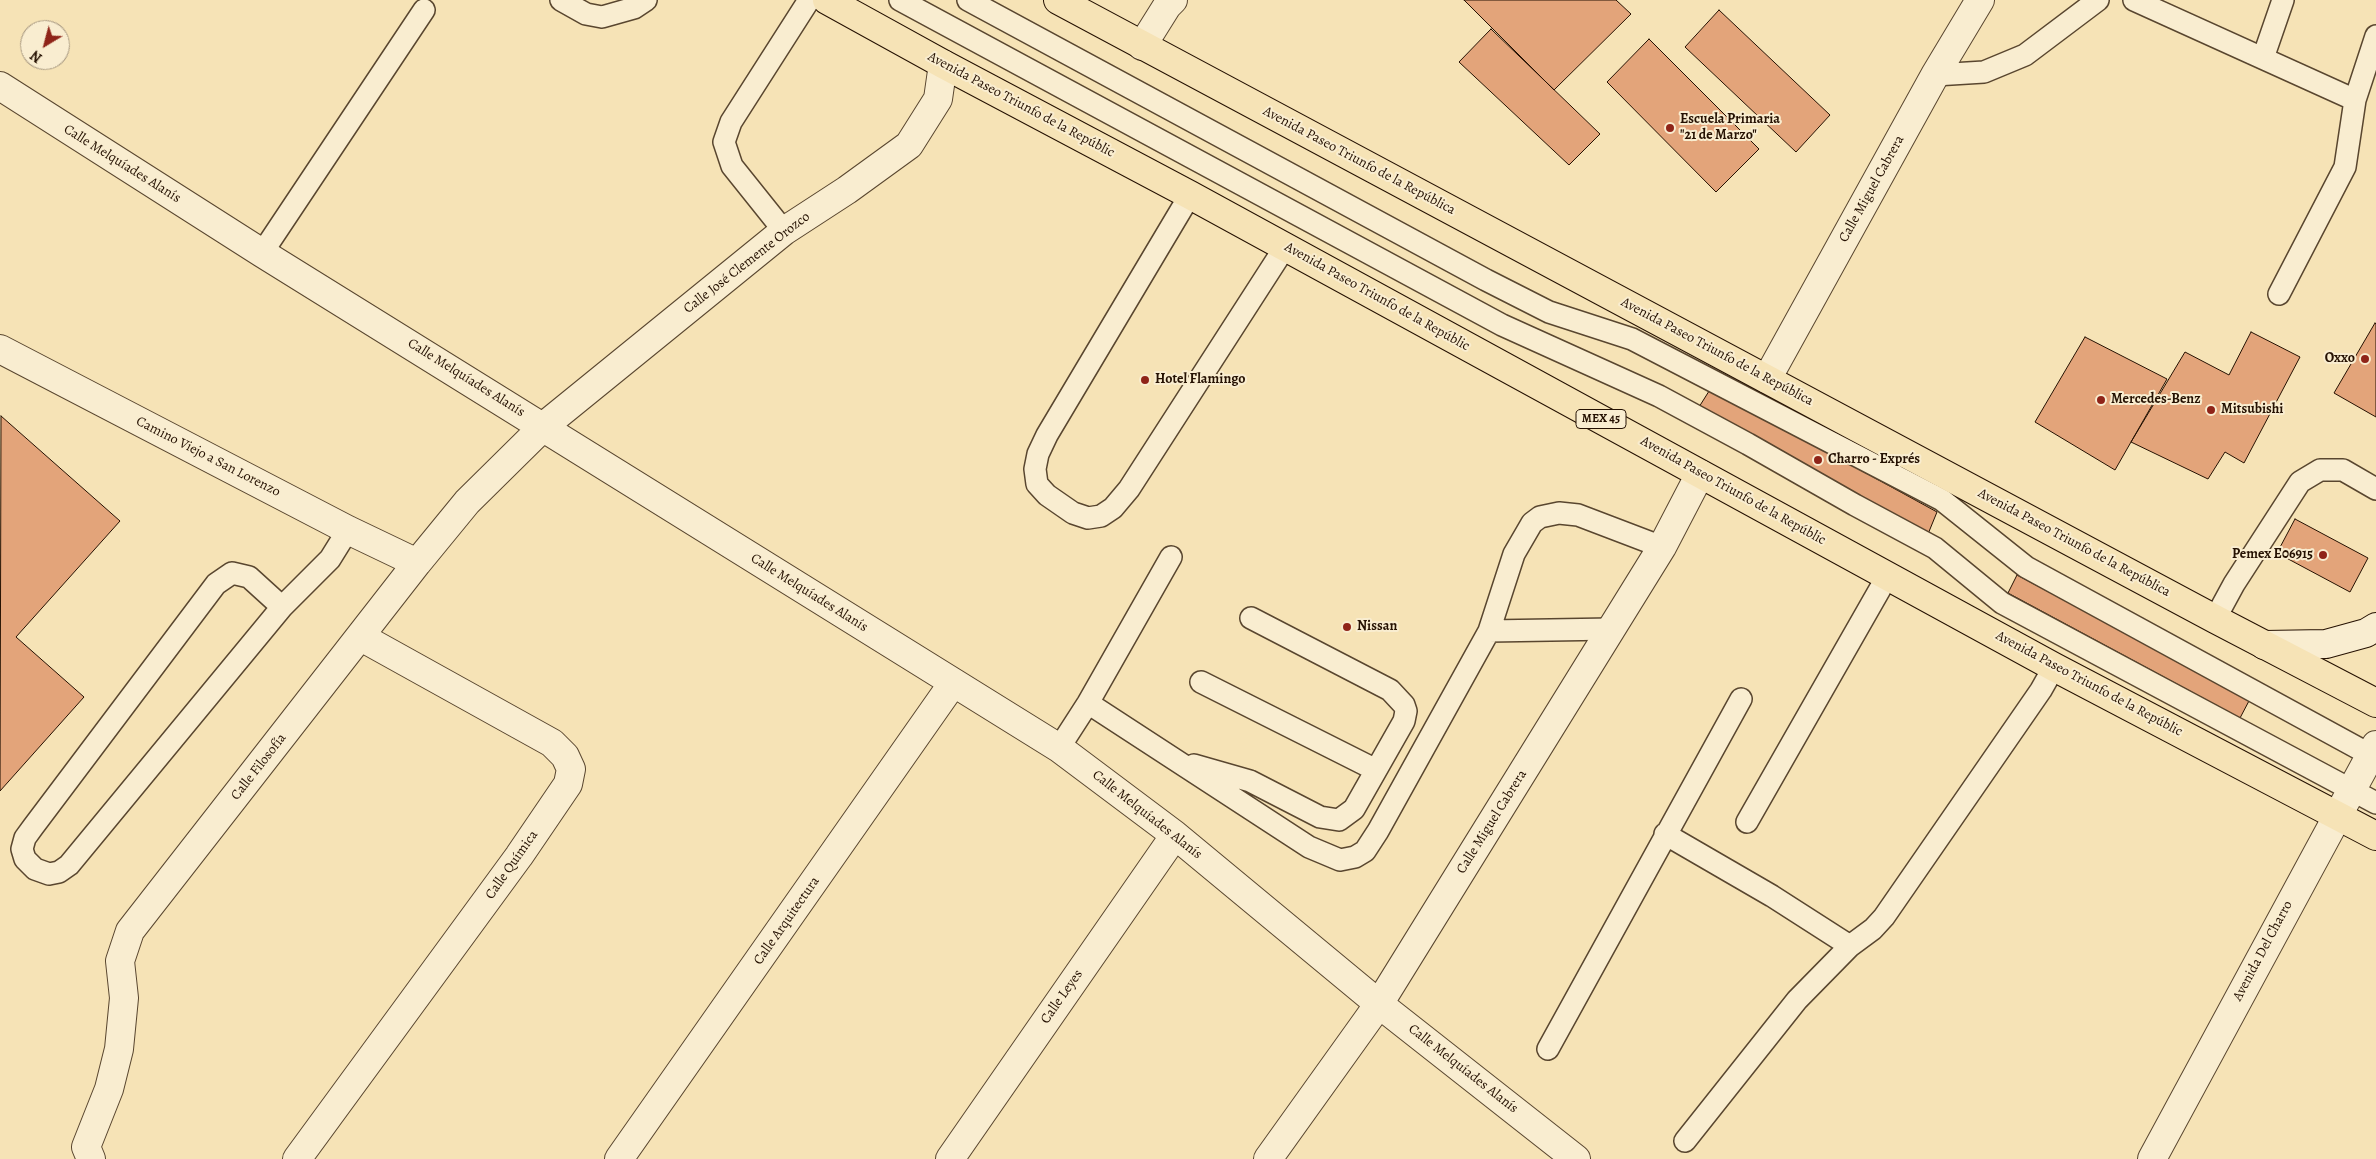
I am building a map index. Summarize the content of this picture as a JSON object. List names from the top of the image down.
{
  "streets": {
    "main road": ["Avenida Paseo Triunfo de la Repúblic", "Avenida Paseo Triunfo de la República", "MEX 45"],
    "street": [
      "Calle Melquíades Alanís",
      "Calle Miguel Cabrera",
      "Calle José Clemente Orozco",
      "Camino Viejo a San Lorenzo",
      "Calle Filosofía",
      "Calle Química",
      "Calle Arquitectura",
      "Avenida Del Charro",
      "Calle Leyes"
    ]
  },
  "crossings": [
    ["Avenida Paseo Triunfo de la Repúblic", "Calle Miguel Cabrera"],
    ["Avenida Paseo Triunfo de la Repúblic", "Calle José Clemente Orozco"],
    ["Avenida Paseo Triunfo de la Repúblic", "Avenida Del Charro"],
    ["Avenida Paseo Triunfo de la República", "Calle Miguel Cabrera"],
    ["Calle Melquíades Alanís", "Calle Miguel Cabrera"],
    ["Calle Melquíades Alanís", "Calle José Clemente Orozco"],
    ["Calle Melquíades Alanís", "Calle Filosofía"],
    ["Calle Melquíades Alanís", "Calle Arquitectura"],
    ["Calle Melquíades Alanís", "Calle Leyes"],
    ["Calle José Clemente Orozco", "Calle Filosofía"],
    ["Camino Viejo a San Lorenzo", "Calle Filosofía"],
    ["Calle Filosofía", "Calle Química"]
  ],
  "places": [
    "Escuela Primaria \"21 de Marzo\"",
    "Oxxo",
    "Hotel Flamingo",
    "Mercedes-Benz",
    "Mitsubishi",
    "Charro - Exprés",
    "Pemex E06915",
    "Nissan"
  ],
  "north": "bottom left"
}
